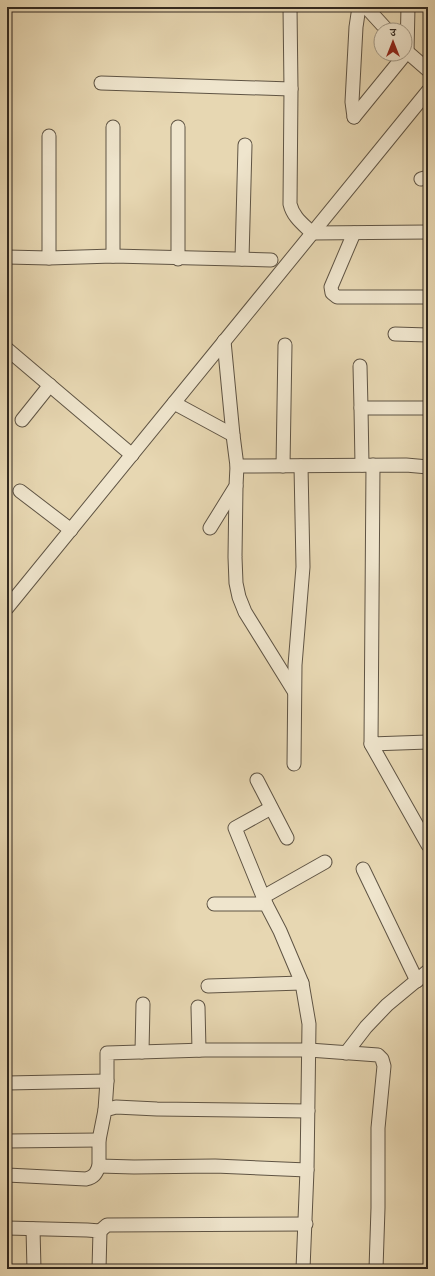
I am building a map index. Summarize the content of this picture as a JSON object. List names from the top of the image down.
{
  "north": "top"
}
